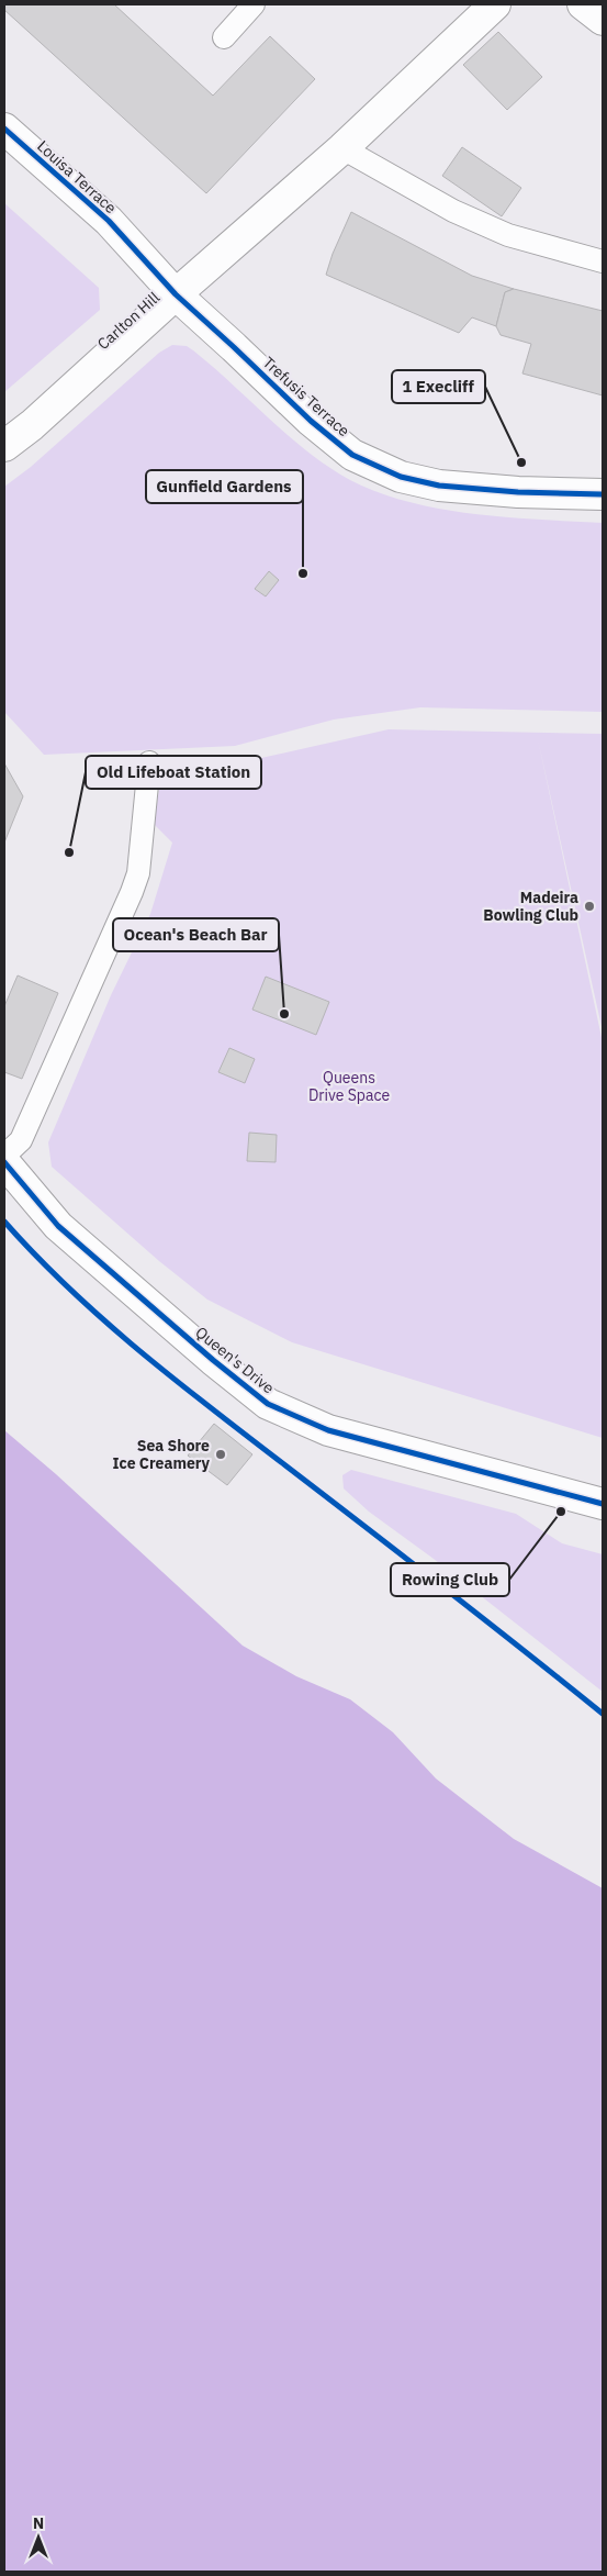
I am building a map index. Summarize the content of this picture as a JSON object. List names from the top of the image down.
{
  "streets": {
    "street": [
      "Louisa Terrace",
      "Carlton Hill",
      "Trefusis Terrace",
      "Queen's Drive"
    ]
  },
  "crossings": [
    ["Louisa Terrace", "Carlton Hill"],
    ["Louisa Terrace", "Trefusis Terrace"],
    ["Carlton Hill", "Trefusis Terrace"]
  ],
  "parks": ["Queens Drive Space"],
  "places": [
    "1 Execliff",
    "Gunfield Gardens",
    "Old Lifeboat Station",
    "Madeira Bowling Club",
    "Ocean's Beach Bar",
    "Sea Shore Ice Creamery",
    "Rowing Club"
  ],
  "north": "top"
}
